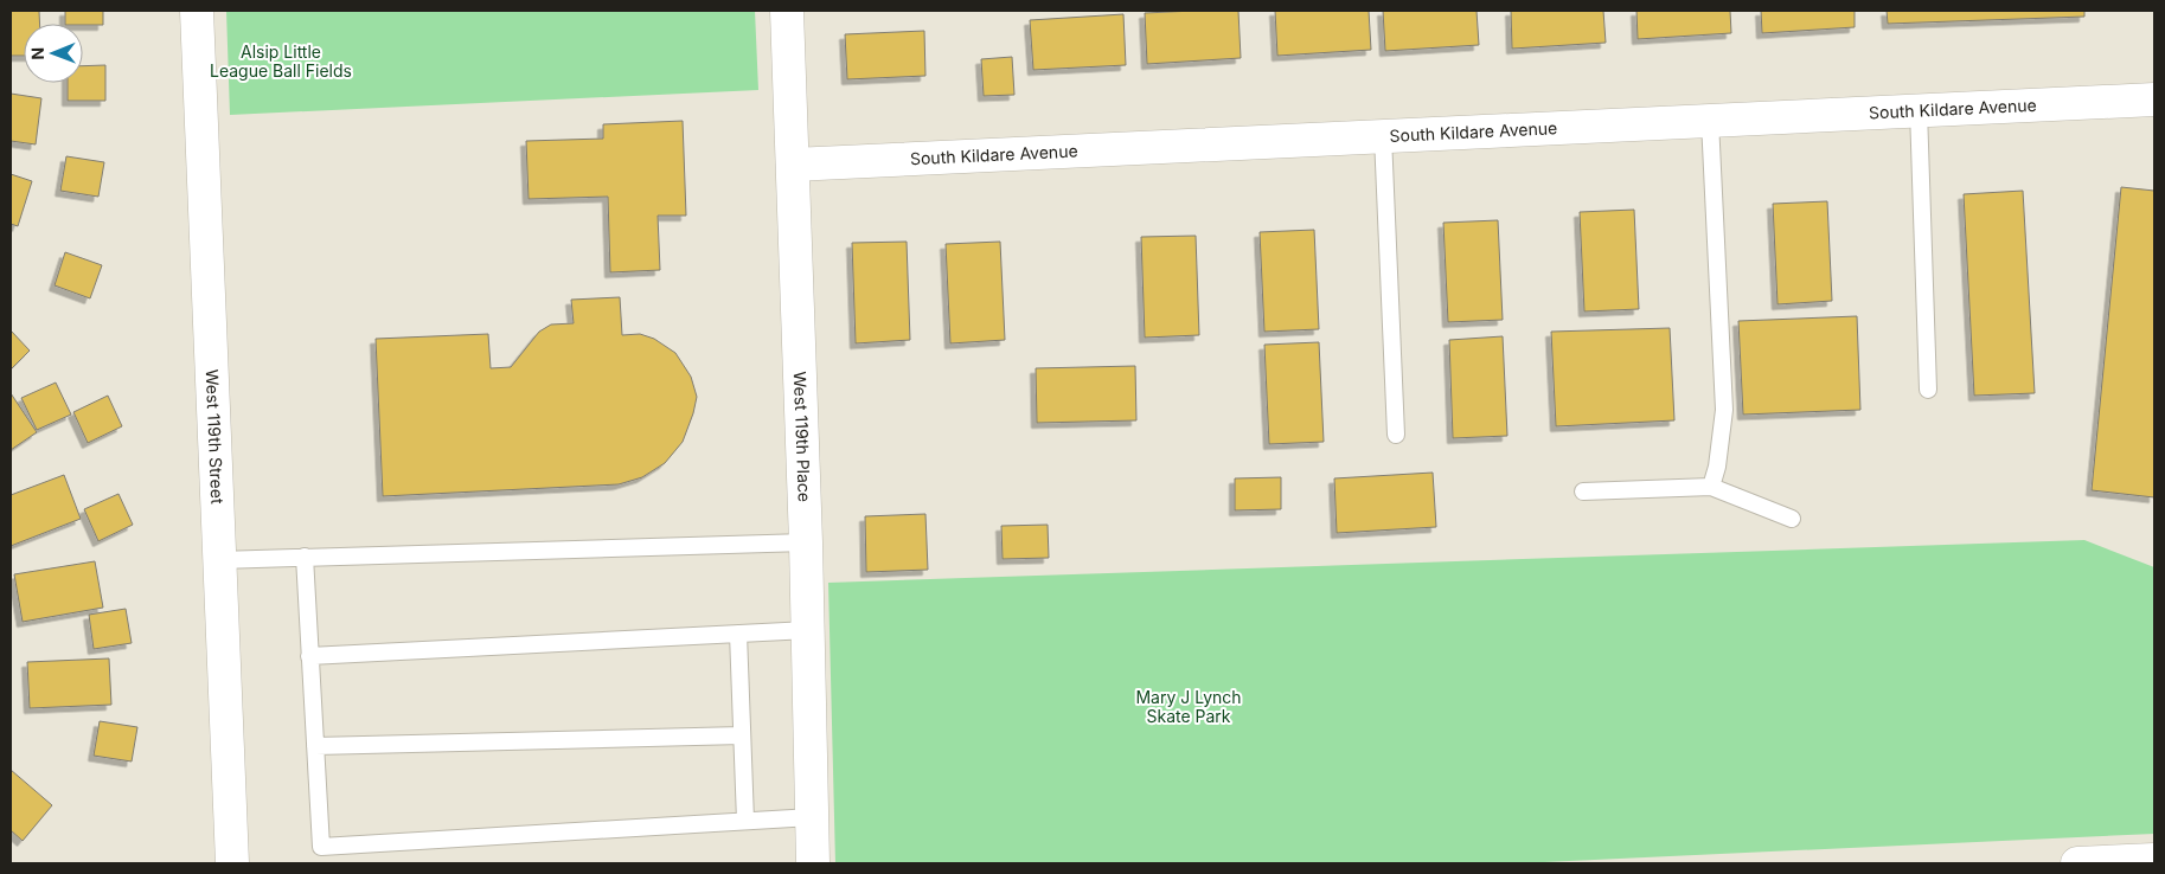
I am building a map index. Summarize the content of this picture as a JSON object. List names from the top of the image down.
{
  "streets": {
    "street": ["South Kildare Avenue", "West 119th Street", "West 119th Place"]
  },
  "crossings": [
    ["South Kildare Avenue", "West 119th Place"]
  ],
  "parks": ["Alsip Little League Ball Fields", "Mary J Lynch Skate Park"],
  "north": "left"
}
